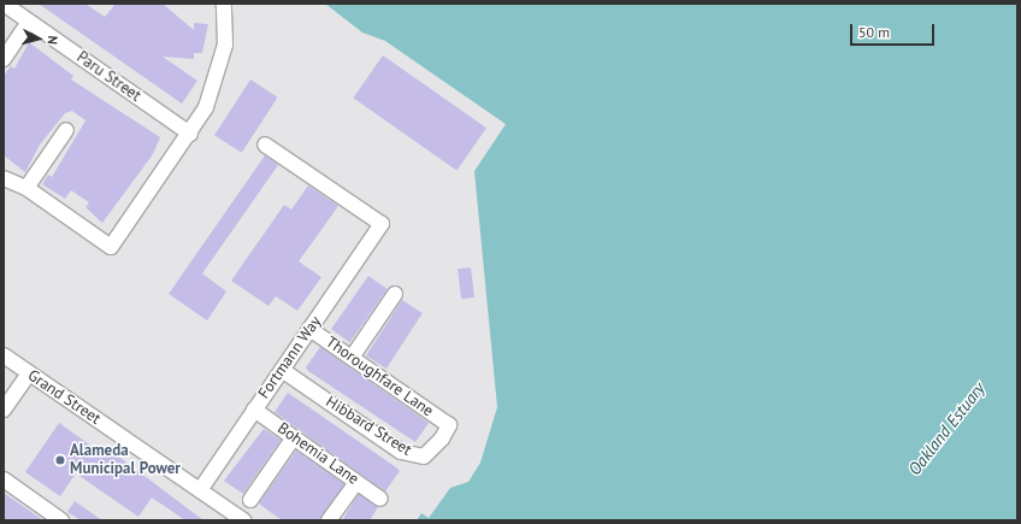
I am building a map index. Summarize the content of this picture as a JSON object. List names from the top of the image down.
{
  "streets": {
    "street": [
      "Paru Street",
      "Fortmann Way",
      "Thoroughfare Lane",
      "Grand Street",
      "Hibbard Street",
      "Bohemia Lane"
    ]
  },
  "crossings": [
    ["Fortmann Way", "Thoroughfare Lane"],
    ["Fortmann Way", "Grand Street"],
    ["Fortmann Way", "Hibbard Street"],
    ["Fortmann Way", "Bohemia Lane"],
    ["Thoroughfare Lane", "Hibbard Street"]
  ],
  "water": ["Oakland Estuary"],
  "places": ["Alameda Municipal Power"],
  "scale_bar": "50 m",
  "north": "right"
}
